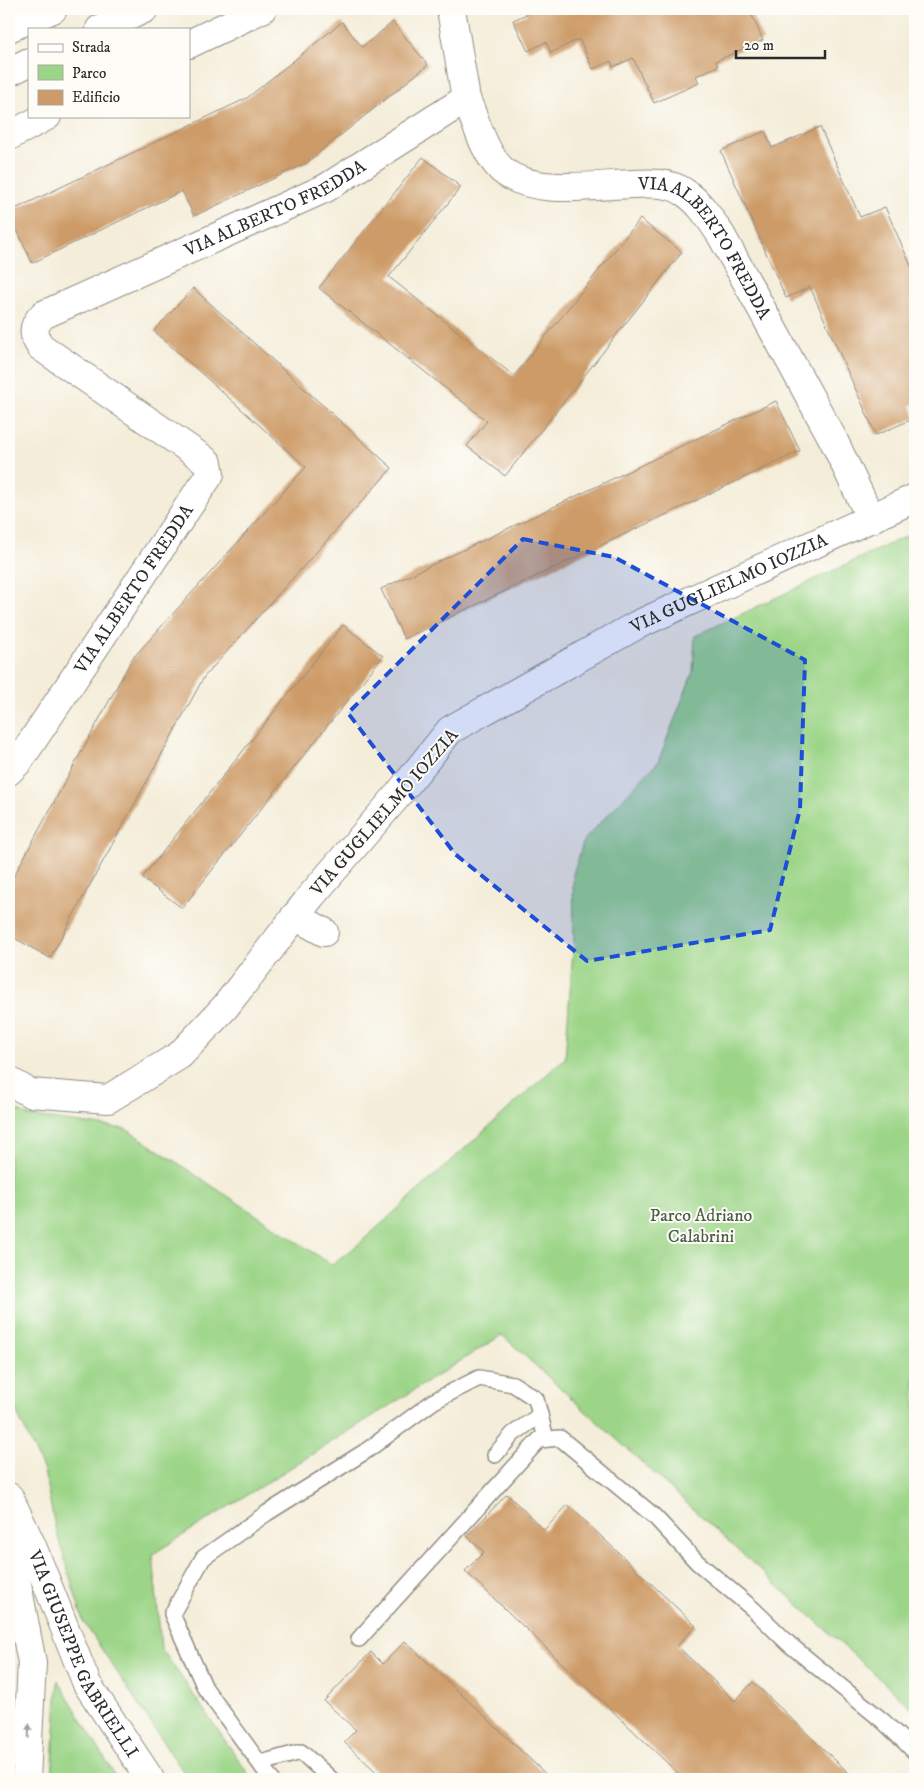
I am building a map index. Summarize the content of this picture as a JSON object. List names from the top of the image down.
{
  "streets": {
    "street": ["VIA ALBERTO FREDDA", "VIA GUGLIELMO IOZZIA", "VIA GIUSEPPE GABRIELLI"]
  },
  "crossings": [
    ["VIA ALBERTO FREDDA", "VIA GUGLIELMO IOZZIA"]
  ],
  "parks": ["Parco Adriano Calabrini"],
  "legend": ["Strada", "Parco", "Edificio"],
  "scale_bar": "20 m"
}
